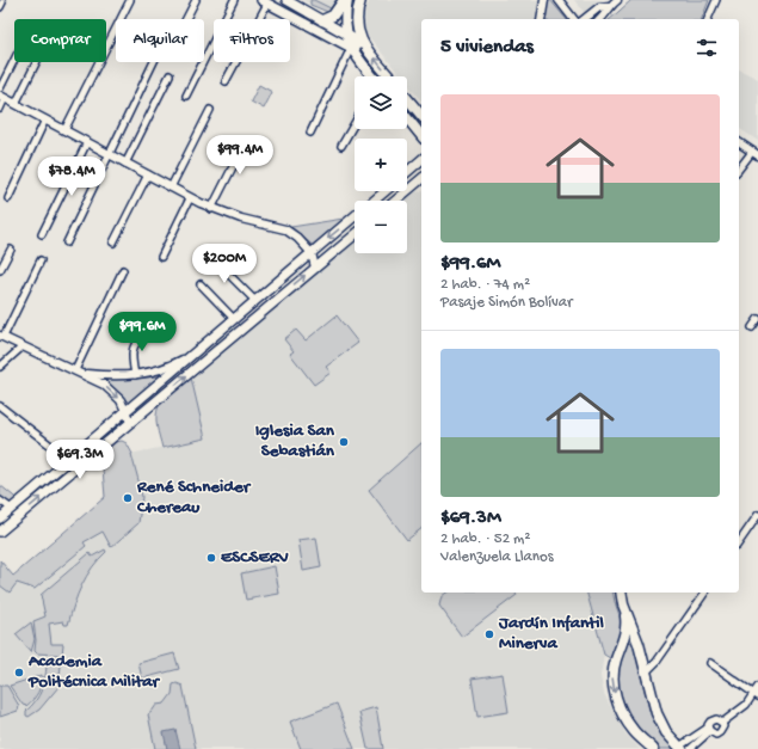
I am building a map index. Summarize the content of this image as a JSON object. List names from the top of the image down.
{
  "places": [
    "Iglesia San Sebastián",
    "René Schneider Chereau",
    "ESCSERV",
    "Jardín Infantil Minerva",
    "Academia Politécnica Militar"
  ],
  "page": {
    "chip": ["Comprar", "Alquilar", "Filtros"],
    "heading": "5 viviendas",
    "map_buttons": ["+", "−"],
    "list": [
      {
        "name": "$99.6M",
        "note": "2 hab. · 74 m² · Pasaje Simón Bolívar"
      },
      {
        "name": "$69.3M",
        "note": "2 hab. · 52 m² · Valenzuela Llanos"
      }
    ],
    "price": [
      "$99.4M",
      "$78.4M",
      "$200M",
      "$99.6M",
      "$69.3M"
    ]
  }
}
